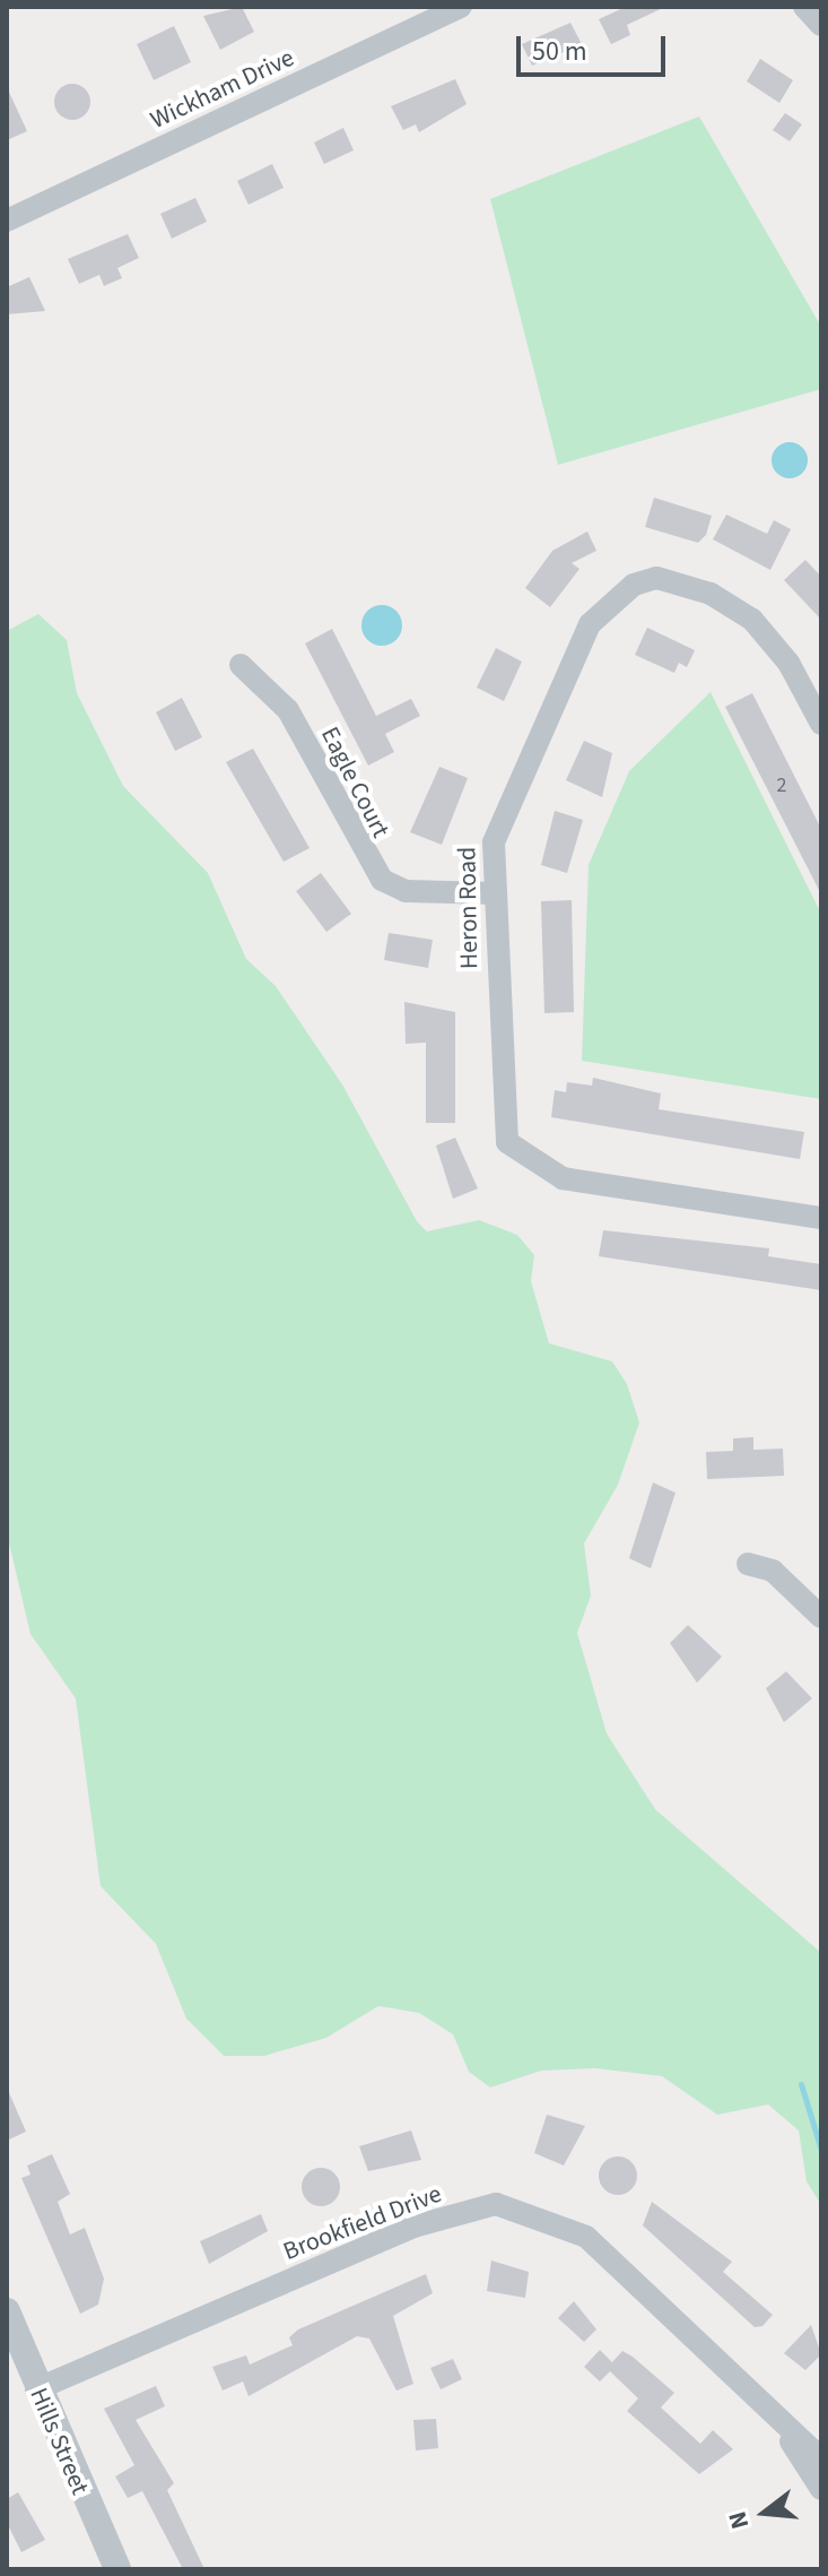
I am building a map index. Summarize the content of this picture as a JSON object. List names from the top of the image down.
{
  "streets": {
    "street": [
      "Wickham Drive",
      "Eagle Court",
      "Heron Road",
      "Brookfield Drive",
      "Hills Street"
    ]
  },
  "crossings": [
    ["Eagle Court", "Heron Road"],
    ["Brookfield Drive", "Hills Street"]
  ],
  "house_numbers": ["2"],
  "scale_bar": "50 m",
  "north": "left"
}
